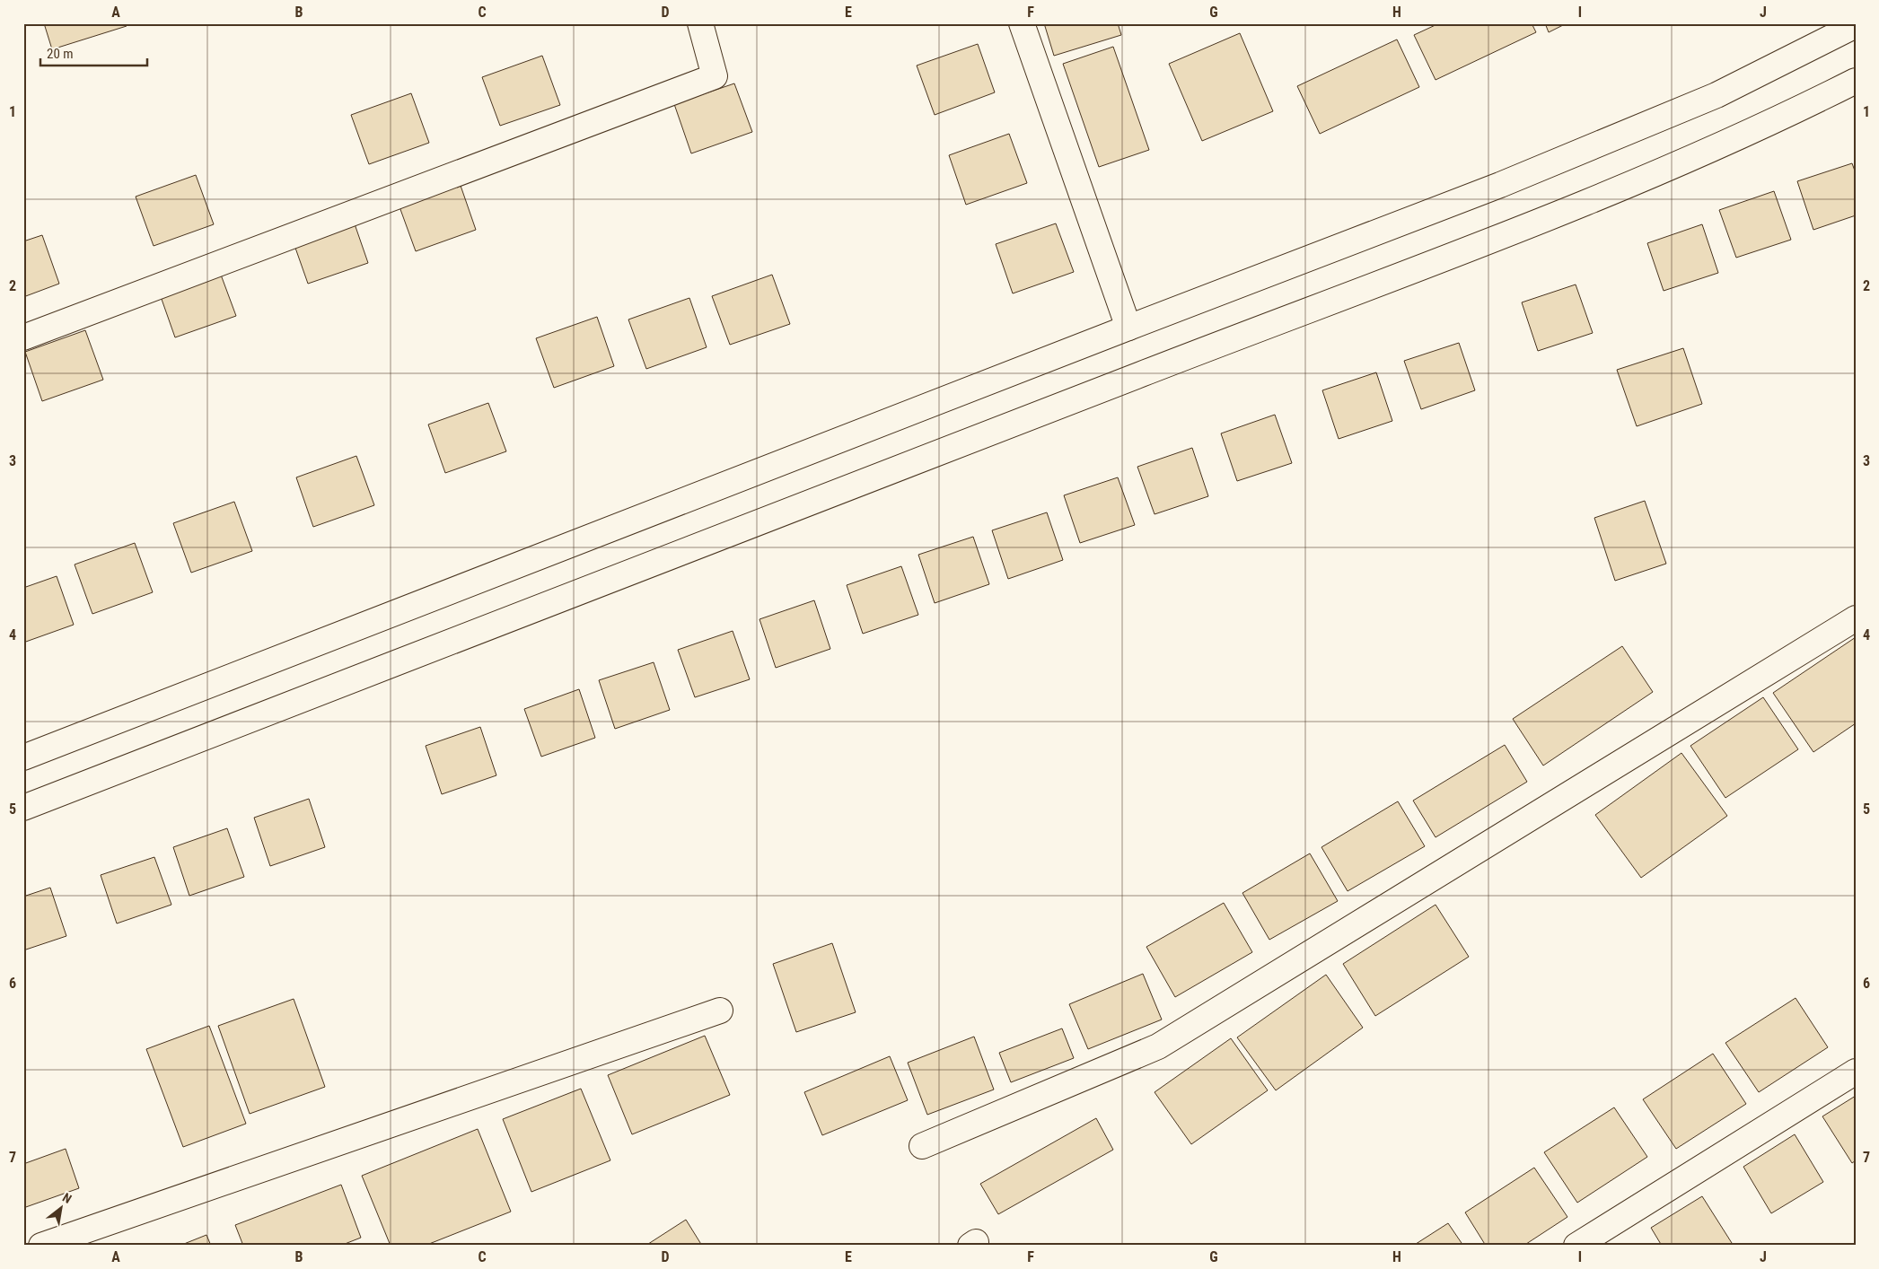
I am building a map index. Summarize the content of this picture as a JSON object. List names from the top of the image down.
{
  "scale_bar": "20 m",
  "north": "top right",
  "grid": {
    "columns": [
      "A",
      "B",
      "C",
      "D",
      "E",
      "F",
      "G",
      "H",
      "I",
      "J"
    ],
    "rows": [
      "1",
      "2",
      "3",
      "4",
      "5",
      "6",
      "7"
    ]
  }
}
